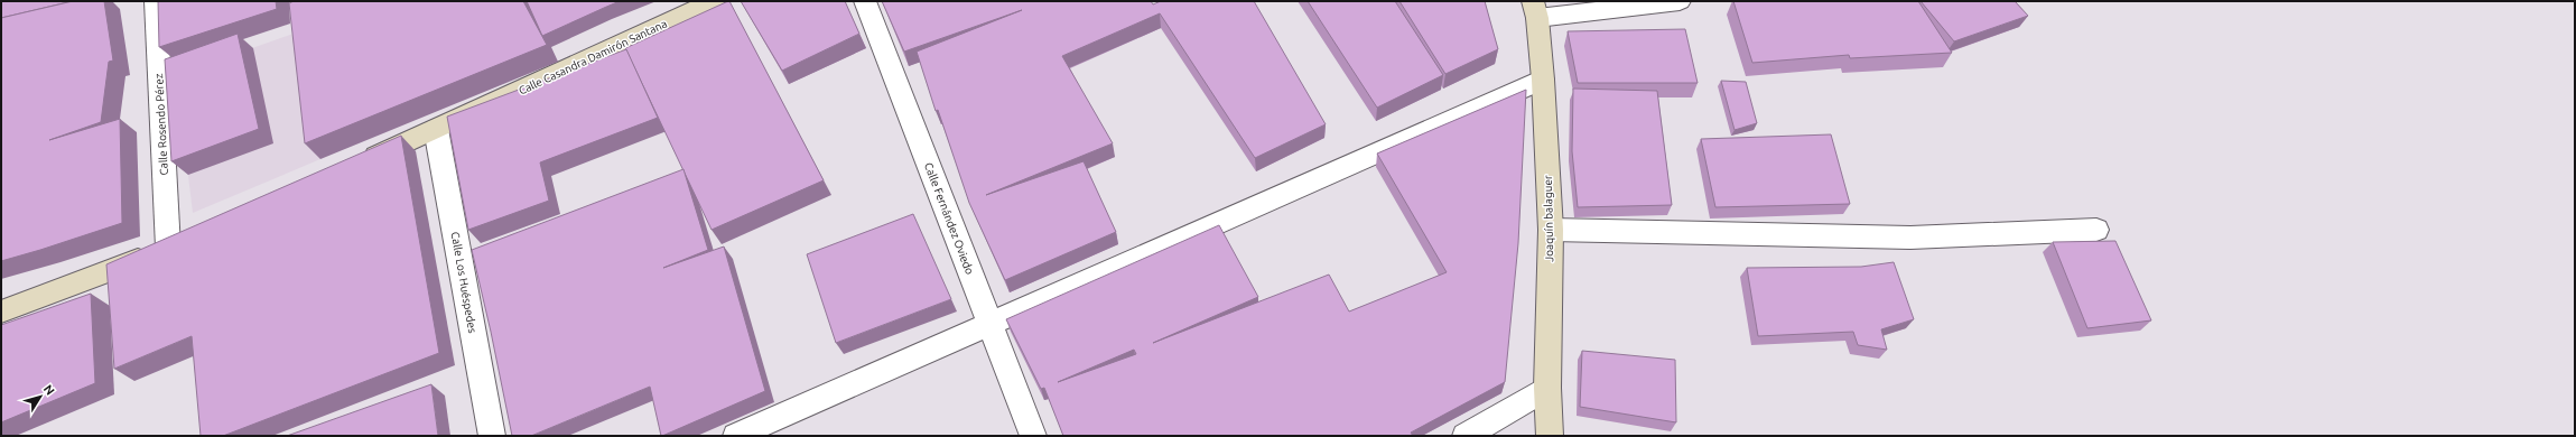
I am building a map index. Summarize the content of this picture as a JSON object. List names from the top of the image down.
{
  "streets": {
    "main road": ["Calle Casandra Damirón Santana", "Joaquín balaguer"],
    "street": ["Calle Rosendo Pérez", "Calle Fernández Oviedo", "Calle Los Huéspedes"]
  },
  "crossings": [
    ["Calle Casandra Damirón Santana", "Calle Los Huéspedes"]
  ],
  "north": "top right"
}
